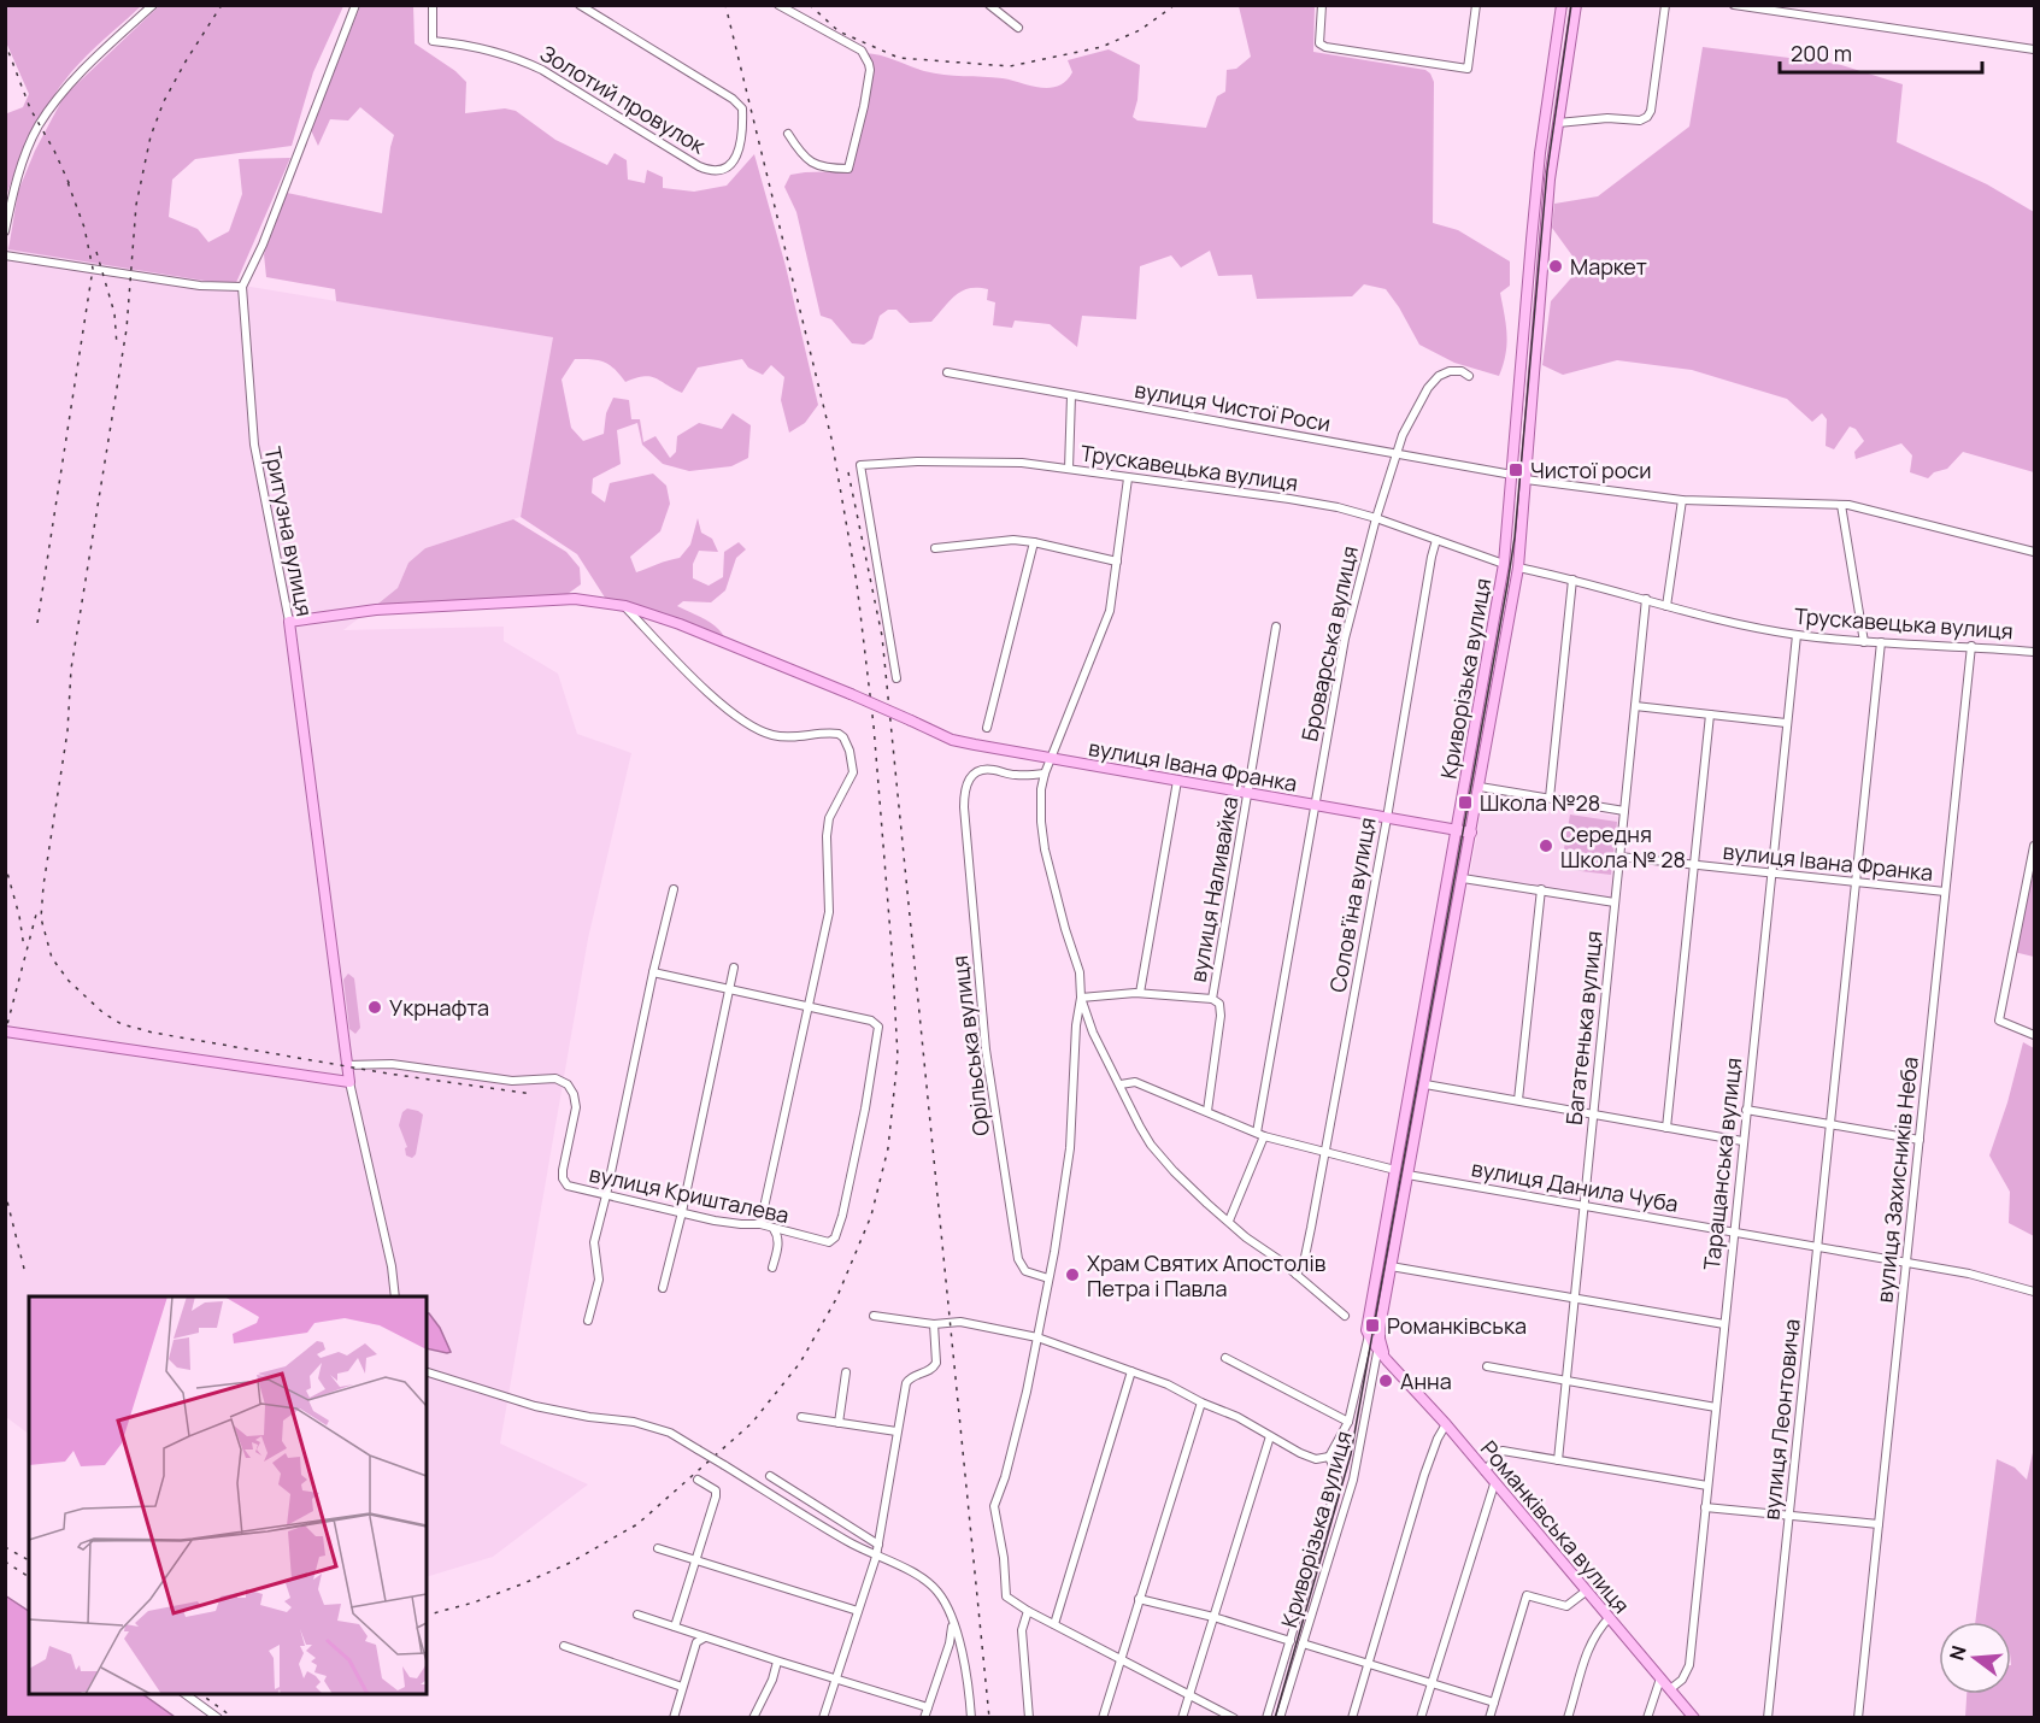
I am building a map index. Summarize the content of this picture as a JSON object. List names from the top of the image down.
{
  "streets": {
    "main road": [
      "Тритузна вулиця",
      "Криворізька вулиця",
      "вулиця Івана Франка",
      "Романківська вулиця"
    ],
    "street": [
      "Золотий провулок",
      "вулиця Чистої Роси",
      "Трускавецька вулиця",
      "Броварська вулиця",
      "вулиця Наливайка",
      "Соловʼїна вулиця",
      "Багатенька вулиця",
      "Орільська вулиця",
      "Таращанська вулиця",
      "вулиця Захисників Неба",
      "вулиця Данила Чуба",
      "вулиця Кришталева",
      "вулиця Леонтовича"
    ]
  },
  "crossings": [
    ["вулиця Чистої Роси", "Броварська вулиця"],
    ["вулиця Чистої Роси", "Криворізька вулиця"],
    ["Трускавецька вулиця", "Броварська вулиця"],
    ["Трускавецька вулиця", "Криворізька вулиця"],
    ["Трускавецька вулиця", "Соловʼїна вулиця"],
    ["Трускавецька вулиця", "Багатенька вулиця"],
    ["Трускавецька вулиця", "Таращанська вулиця"],
    ["Трускавецька вулиця", "вулиця Захисників Неба"],
    ["Трускавецька вулиця", "вулиця Леонтовича"],
    ["Тритузна вулиця", "вулиця Івана Франка"],
    ["Тритузна вулиця", "вулиця Кришталева"],
    ["Броварська вулиця", "вулиця Івана Франка"],
    ["Криворізька вулиця", "вулиця Івана Франка"],
    ["Криворізька вулиця", "вулиця Данила Чуба"],
    ["Криворізька вулиця", "Романківська вулиця"],
    ["вулиця Івана Франка", "вулиця Наливайка"],
    ["вулиця Івана Франка", "Соловʼїна вулиця"],
    ["вулиця Івана Франка", "Багатенька вулиця"],
    ["вулиця Івана Франка", "Таращанська вулиця"],
    ["вулиця Івана Франка", "вулиця Захисників Неба"],
    ["вулиця Івана Франка", "вулиця Леонтовича"],
    ["Багатенька вулиця", "вулиця Данила Чуба"],
    ["Таращанська вулиця", "вулиця Данила Чуба"],
    ["Таращанська вулиця", "Романківська вулиця"],
    ["вулиця Захисників Неба", "вулиця Данила Чуба"],
    ["вулиця Данила Чуба", "вулиця Леонтовича"]
  ],
  "places": {
    "other": [
      "Маркет",
      "Середня Школа № 28",
      "Укрнафта",
      "Храм Святих Апостолів Петра і Павла",
      "Анна"
    ],
    "transit": ["Чистої роси", "Школа №28", "Романківська"]
  },
  "scale_bar": "200 m",
  "north": "left"
}
